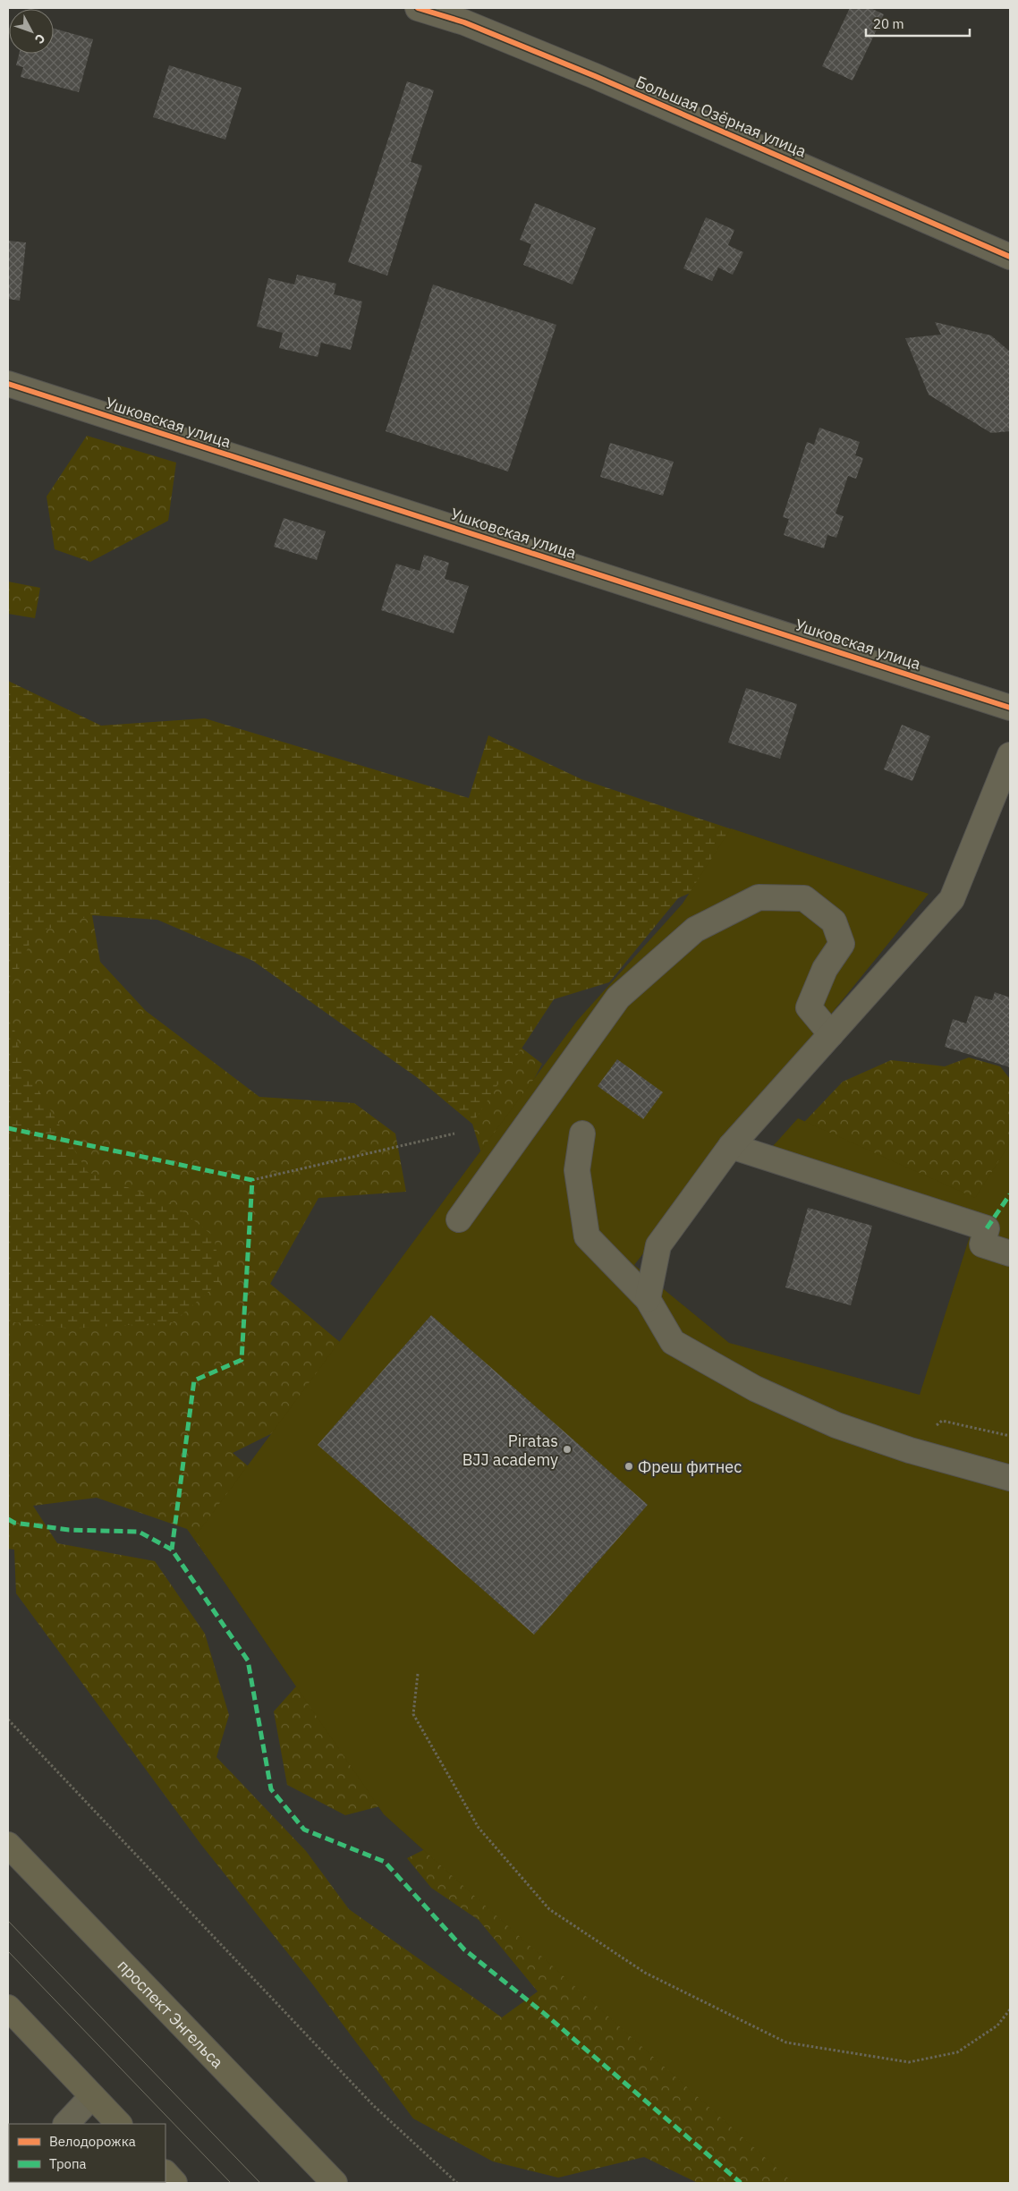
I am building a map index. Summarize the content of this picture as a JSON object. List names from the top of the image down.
{
  "streets": {
    "main road": ["проспект Энгельса"],
    "street": ["Большая Озёрная улица", "Ушковская улица"]
  },
  "places": ["Piratas BJJ academy", "Фреш фитнес"],
  "legend": ["Велодорожка", "Тропа"],
  "scale_bar": "20 m",
  "north": "bottom right"
}
